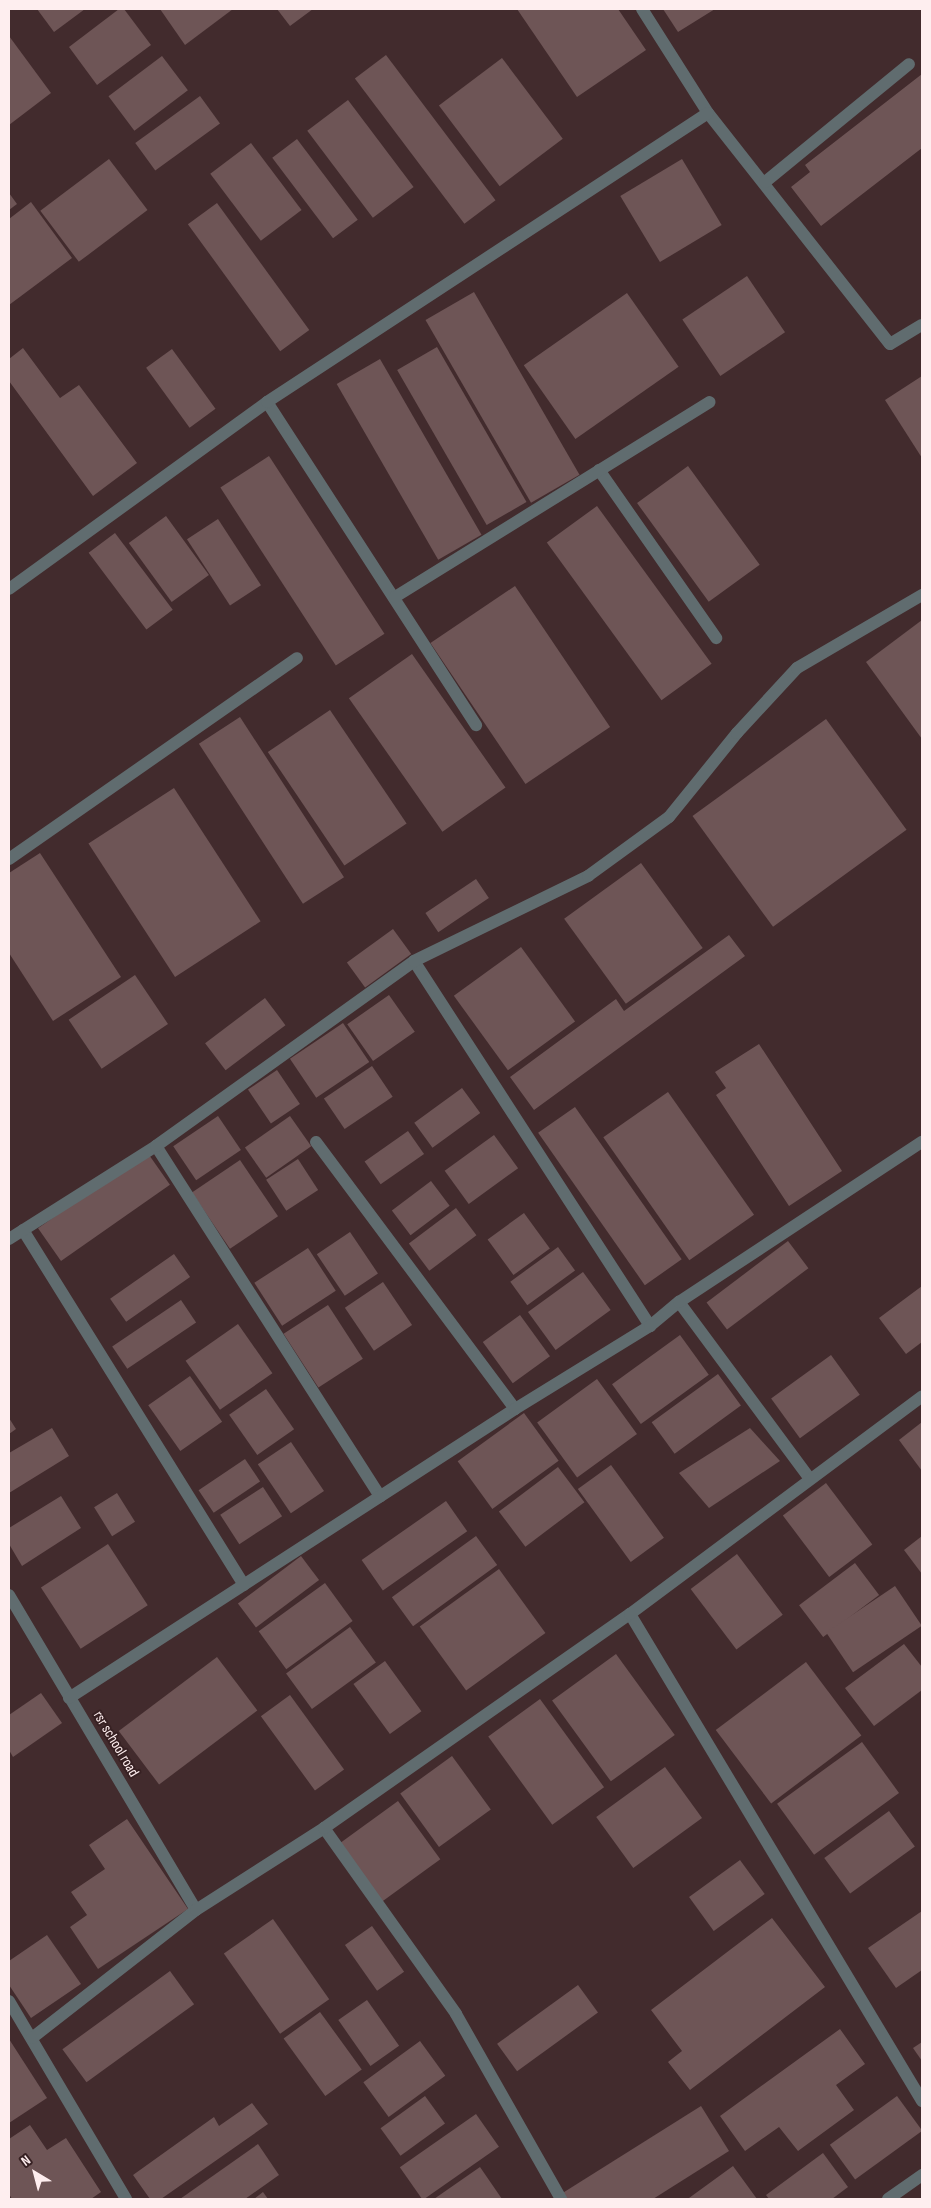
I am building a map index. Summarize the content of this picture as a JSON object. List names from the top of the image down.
{
  "streets": {
    "street": ["rsr school road"]
  },
  "north": "top left"
}
